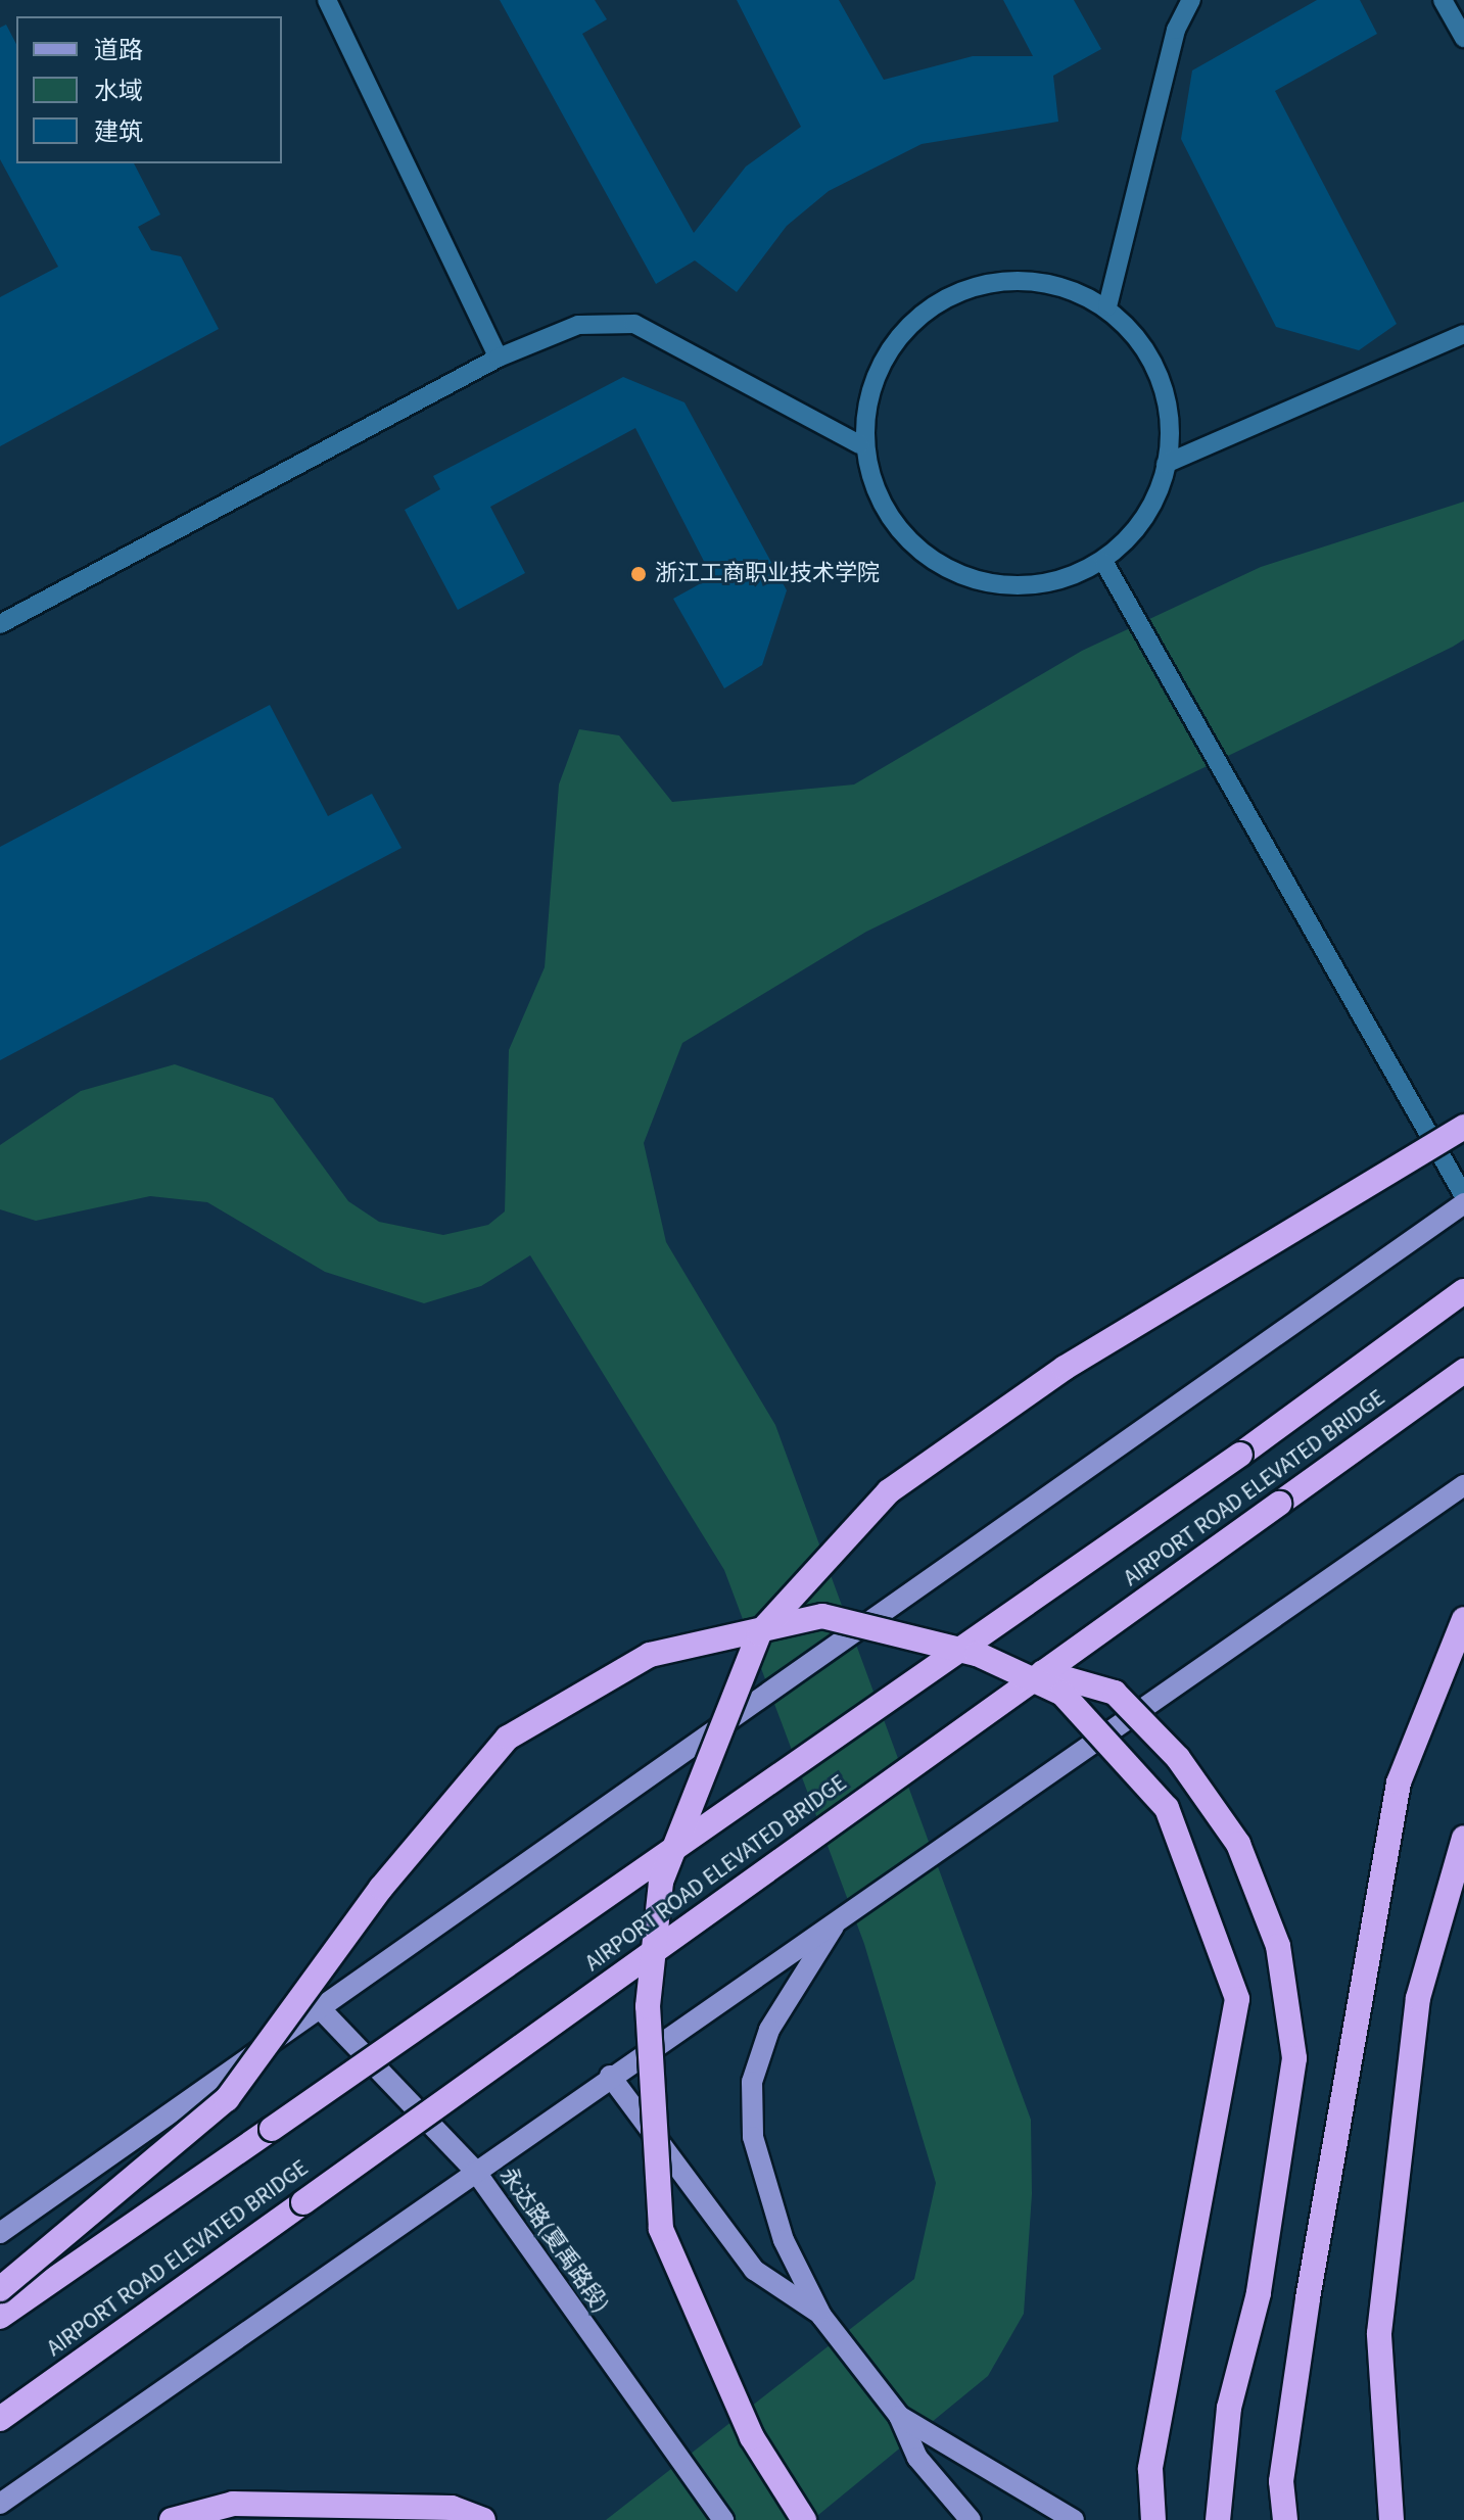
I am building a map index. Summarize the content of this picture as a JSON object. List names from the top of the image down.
{
  "streets": {
    "highway": ["AIRPORT ROAD ELEVATED BRIDGE"],
    "main road": ["永达路(夏禹路段)"]
  },
  "places": ["浙江工商职业技术学院"],
  "legend": ["道路", "水域", "建筑"]
}
